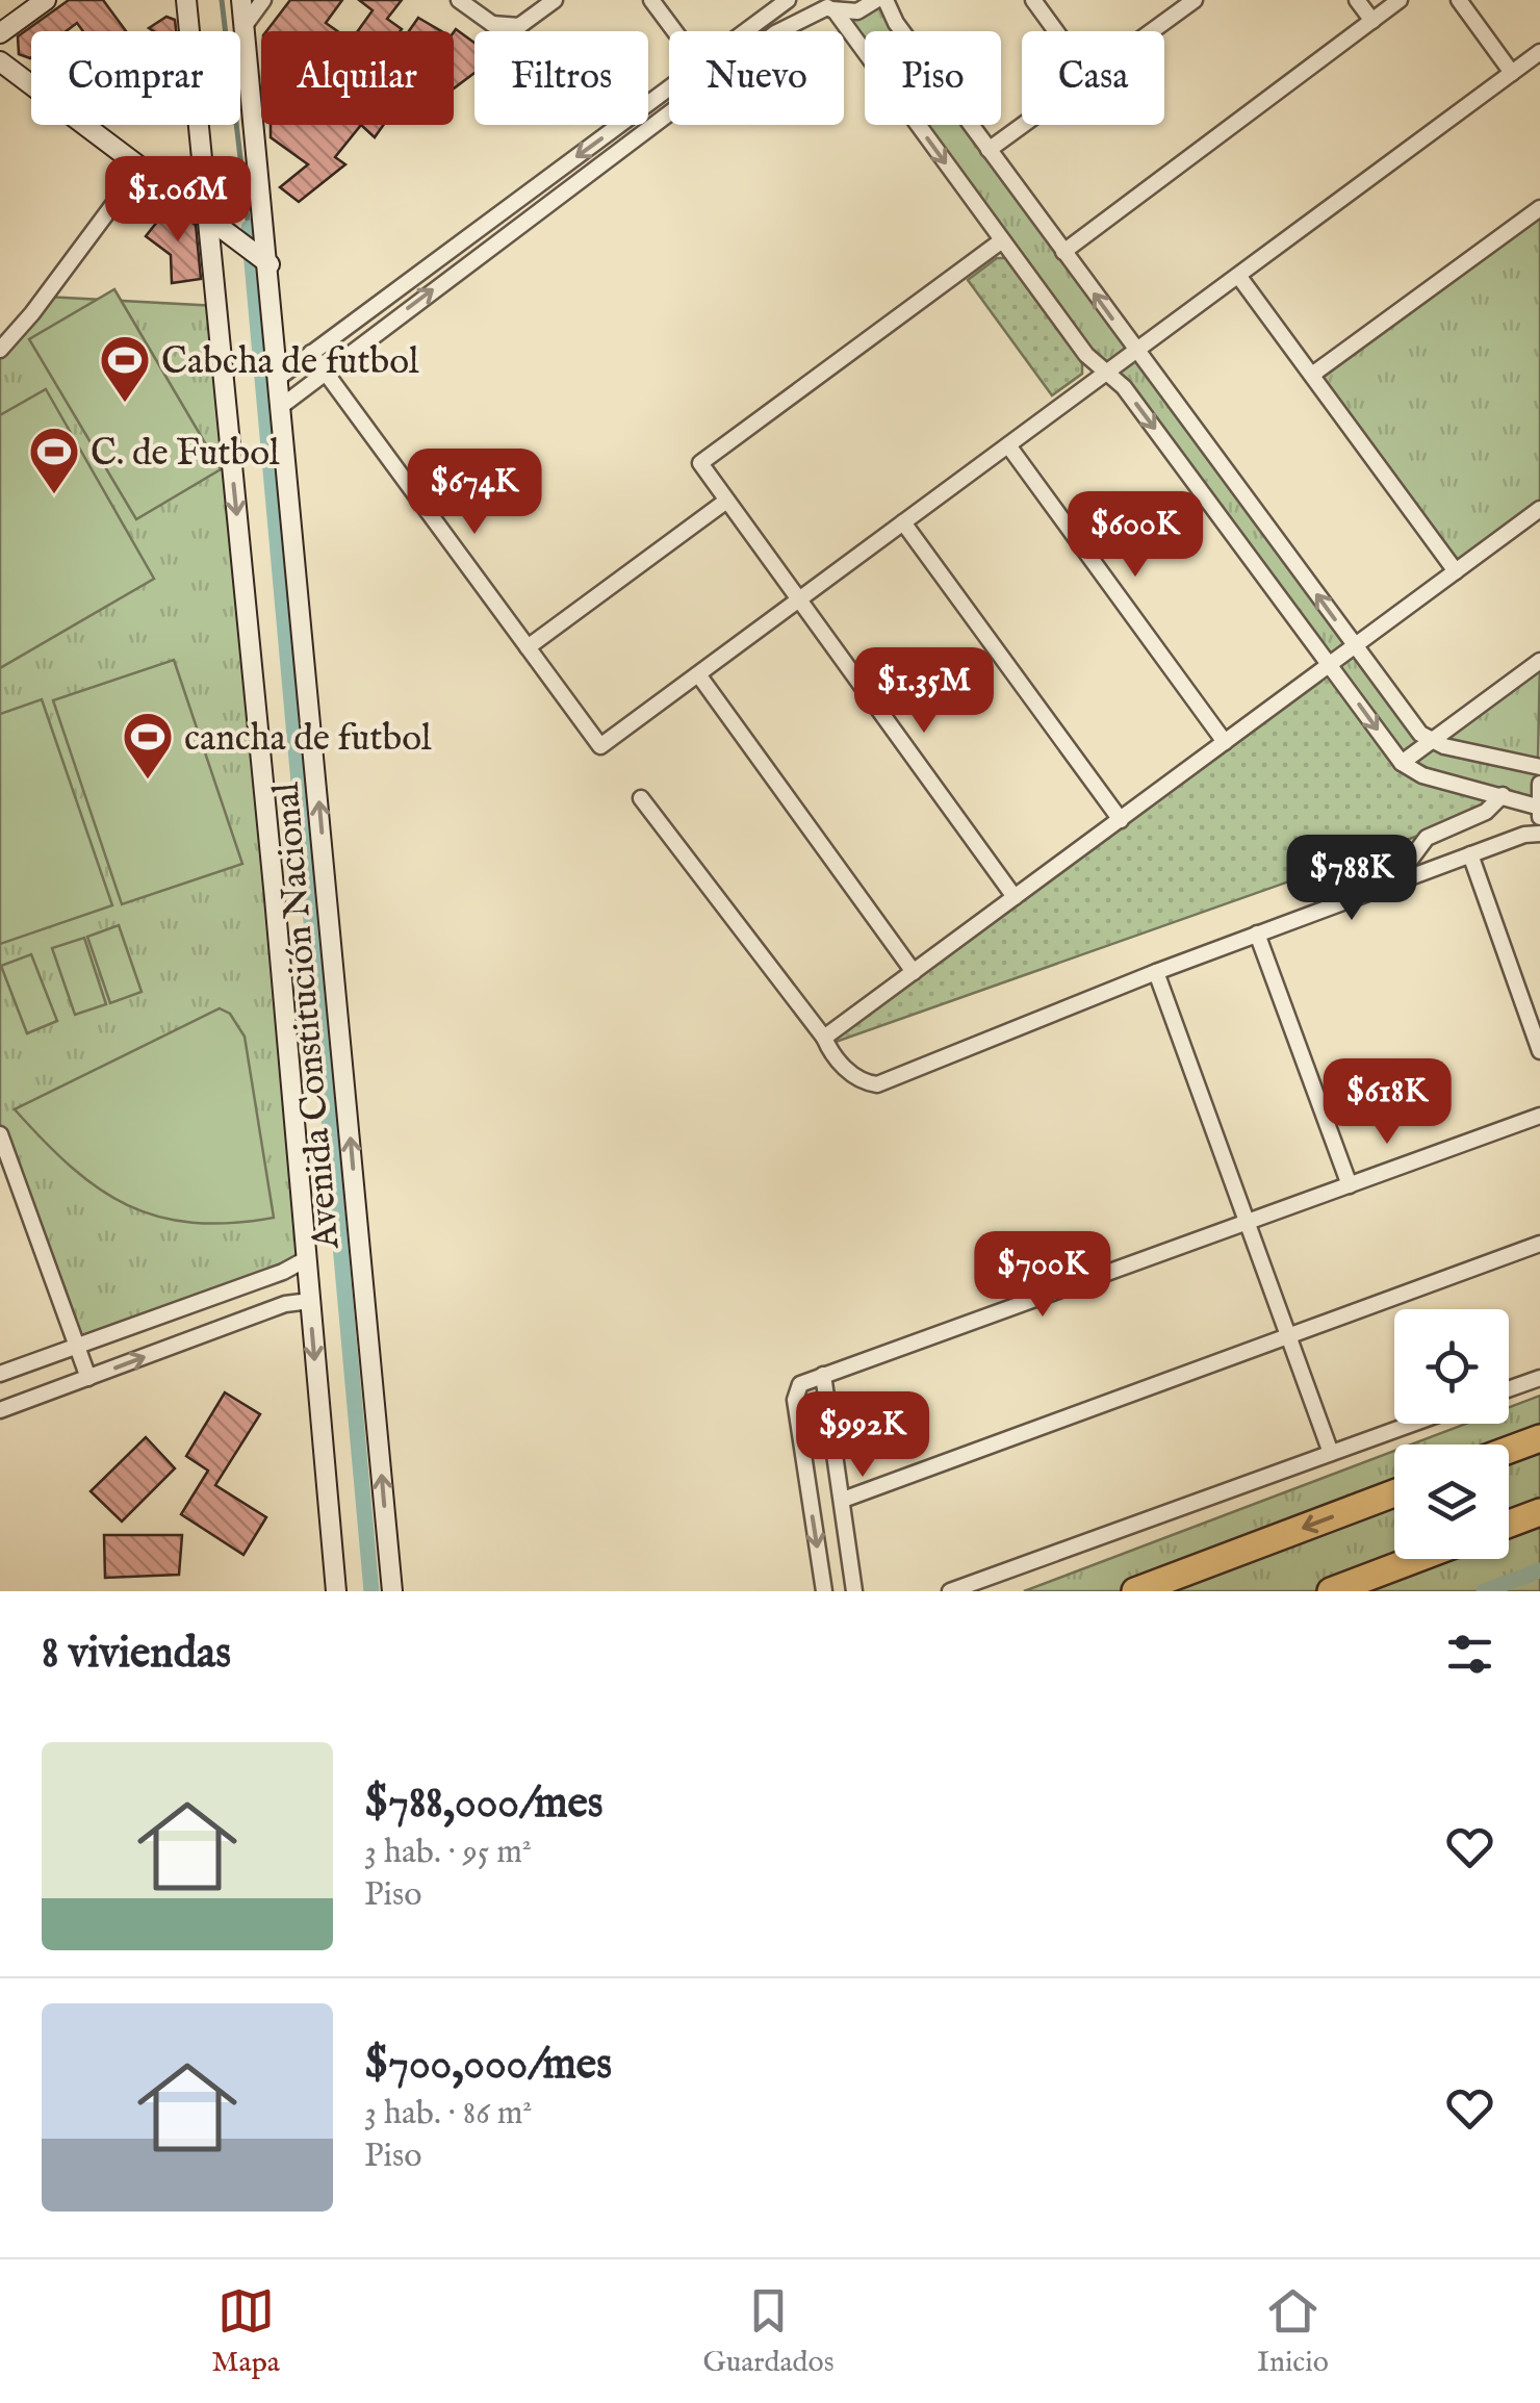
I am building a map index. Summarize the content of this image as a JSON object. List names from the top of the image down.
{
  "streets": {
    "main road": ["Avenida Constitución Nacional"]
  },
  "places": {
    "sports": ["Cabcha de futbol", "C. de Futbol", "cancha de futbol"]
  },
  "page": {
    "chip": [
      "Comprar",
      "Alquilar",
      "Filtros",
      "Nuevo",
      "Piso",
      "Casa"
    ],
    "price": [
      "$1.06M",
      "$674K",
      "$600K",
      "$1.35M",
      "$788K",
      "$618K",
      "$700K",
      "$992K"
    ],
    "heading": "8 viviendas",
    "list": [
      {
        "name": "$788,000/mes",
        "note": "3 hab. · 95 m² · Piso"
      },
      {
        "name": "$700,000/mes",
        "note": "3 hab. · 86 m² · Piso"
      }
    ],
    "tabs": ["Mapa", "Guardados", "Inicio"]
  }
}
